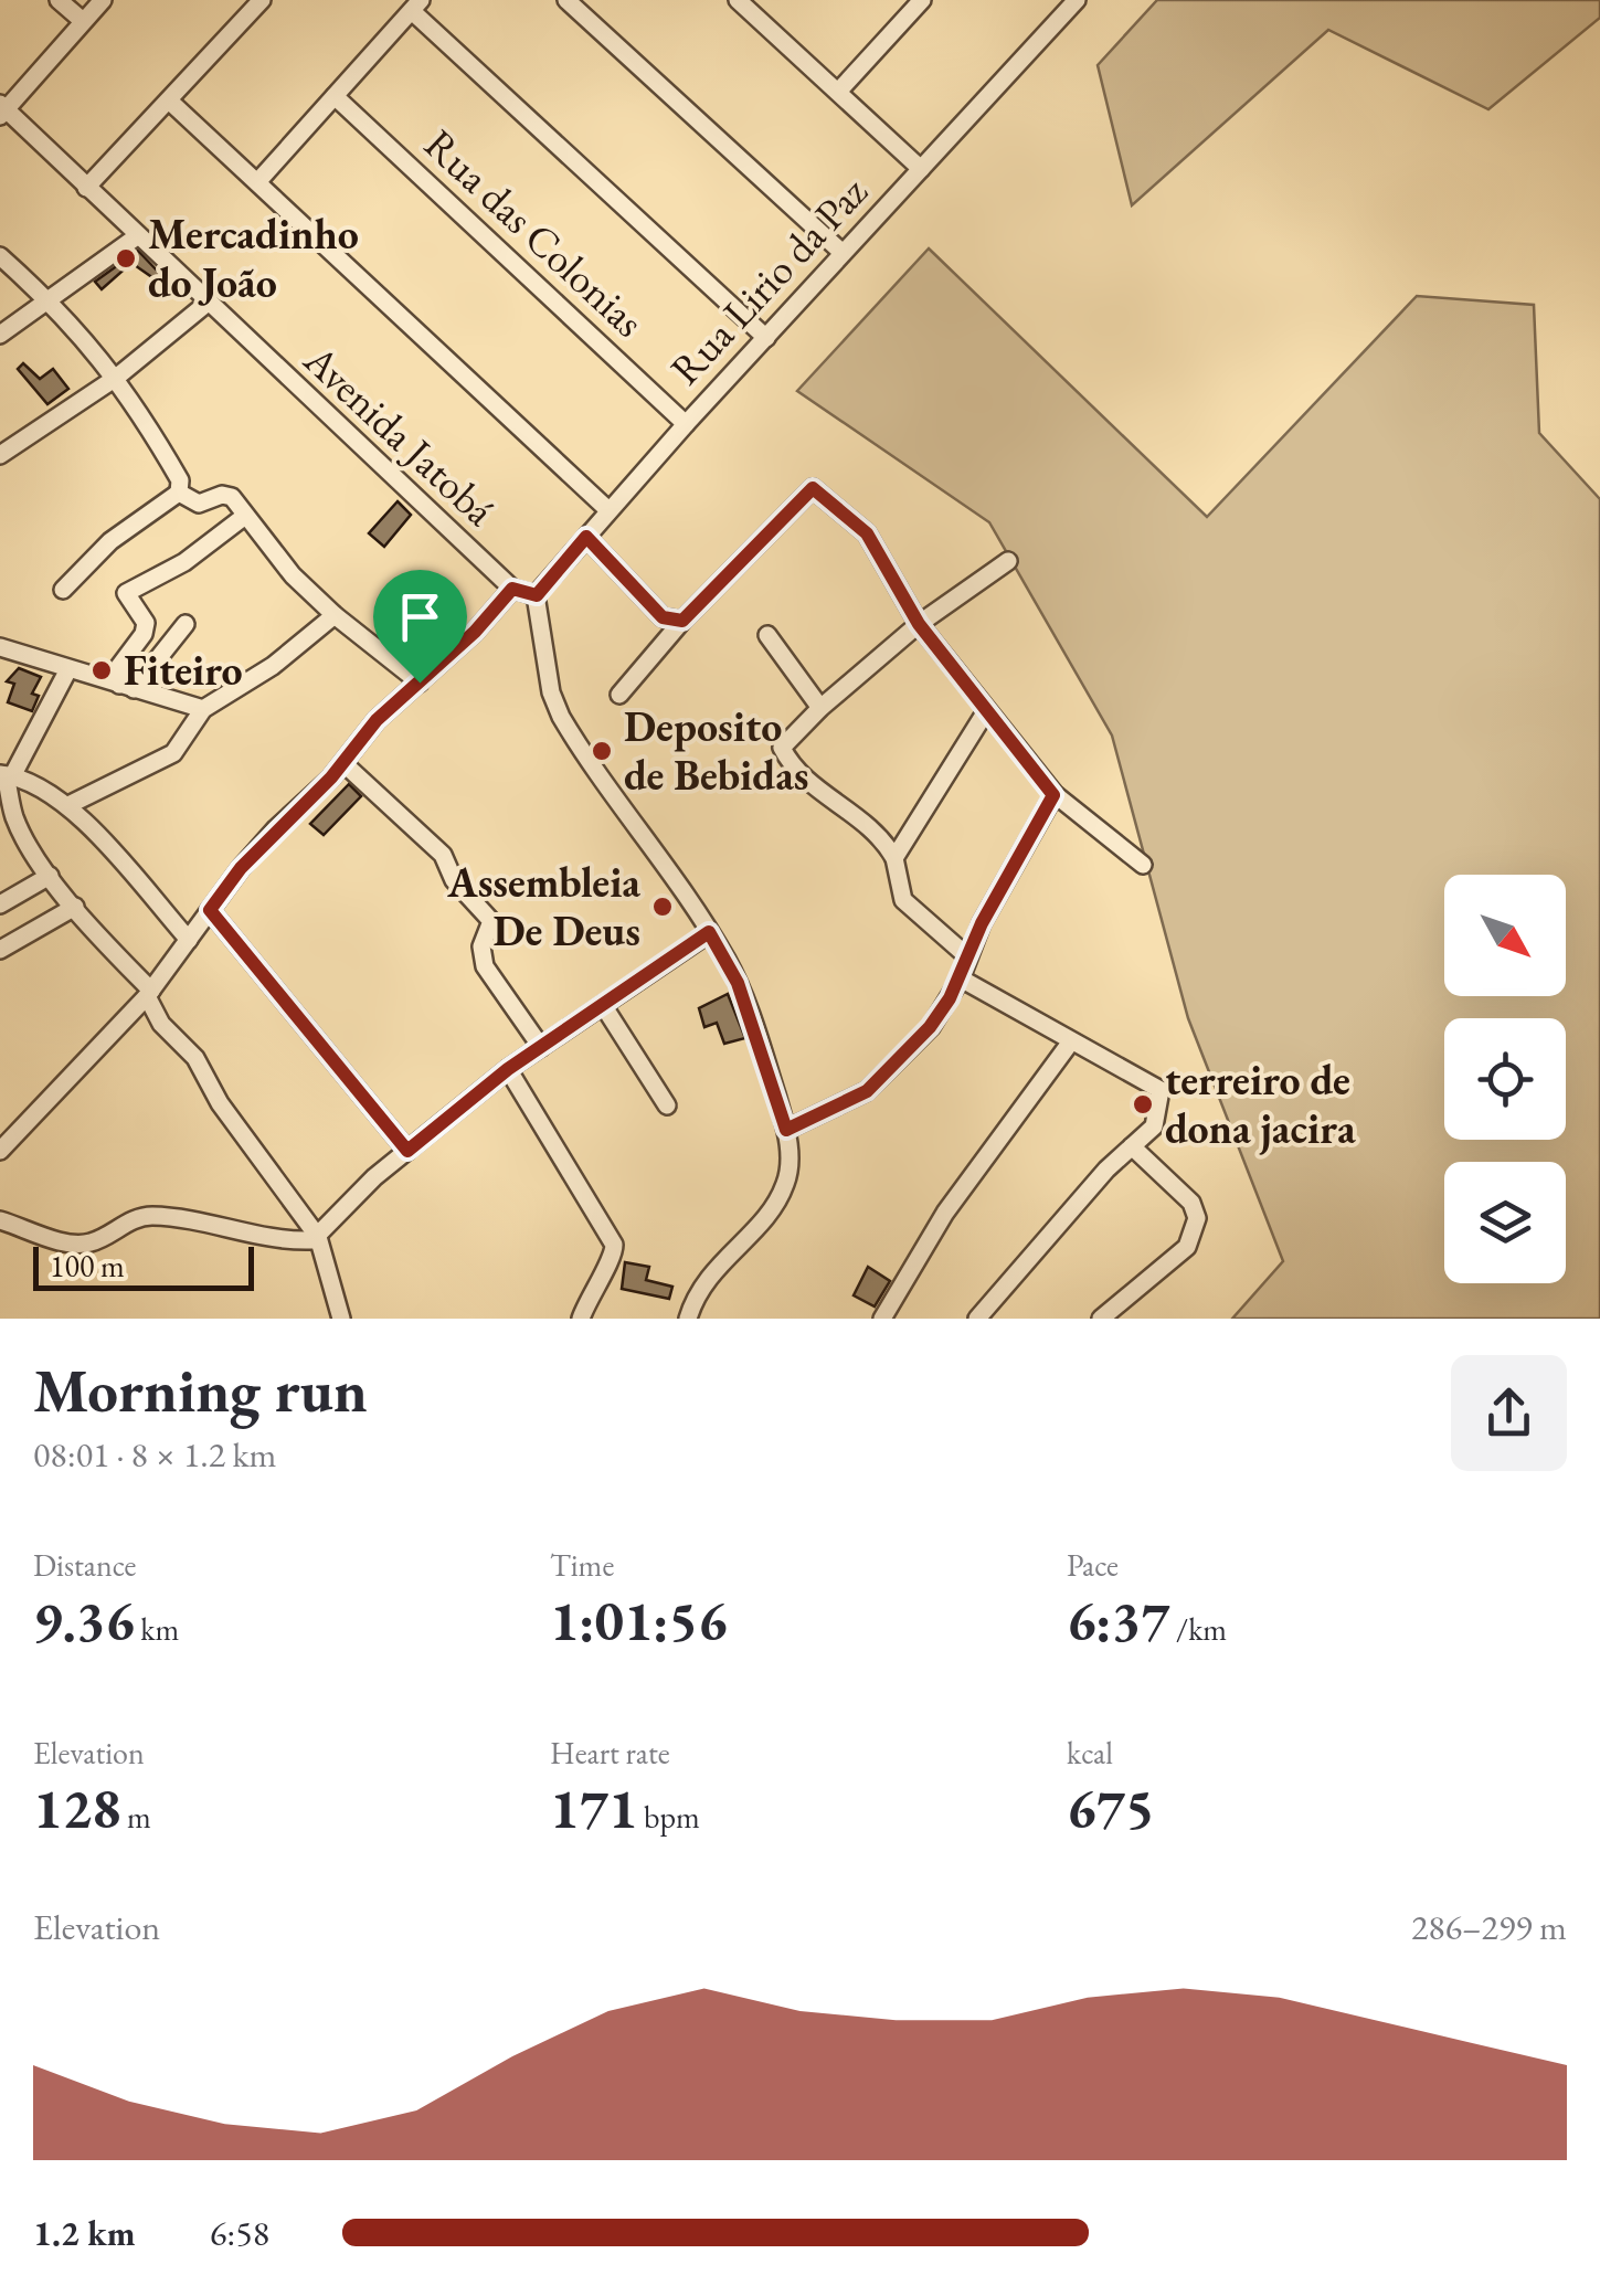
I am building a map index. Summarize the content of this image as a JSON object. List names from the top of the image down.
{
  "streets": {
    "street": ["Rua das Colonias", "Rua Lirio da Paz", "Avenida Jatobá"]
  },
  "crossings": [
    ["Rua das Colonias", "Rua Lirio da Paz"]
  ],
  "places": [
    "Mercadinho do João",
    "Fiteiro",
    "Deposito de Bebidas",
    "Assembleia De Deus",
    "terreiro de dona jacira"
  ],
  "scale_bar": "100 m",
  "north": "bottom right",
  "page": {
    "scale": "100 m",
    "heading": ["Morning run", "08:01 · 8 × 1.2 km"],
    "stats": [
      ["Distance", "9.36 km"],
      ["Time", "1:01:56"],
      ["Pace", "6:37 /km"],
      ["Elevation", "128 m"],
      ["Heart rate", "171 bpm"],
      ["kcal", "675"]
    ],
    "chart": ["Elevation", "286–299 m"],
    "list": [
      {
        "name": "1.2 km",
        "note": "6:58"
      }
    ]
  }
}
